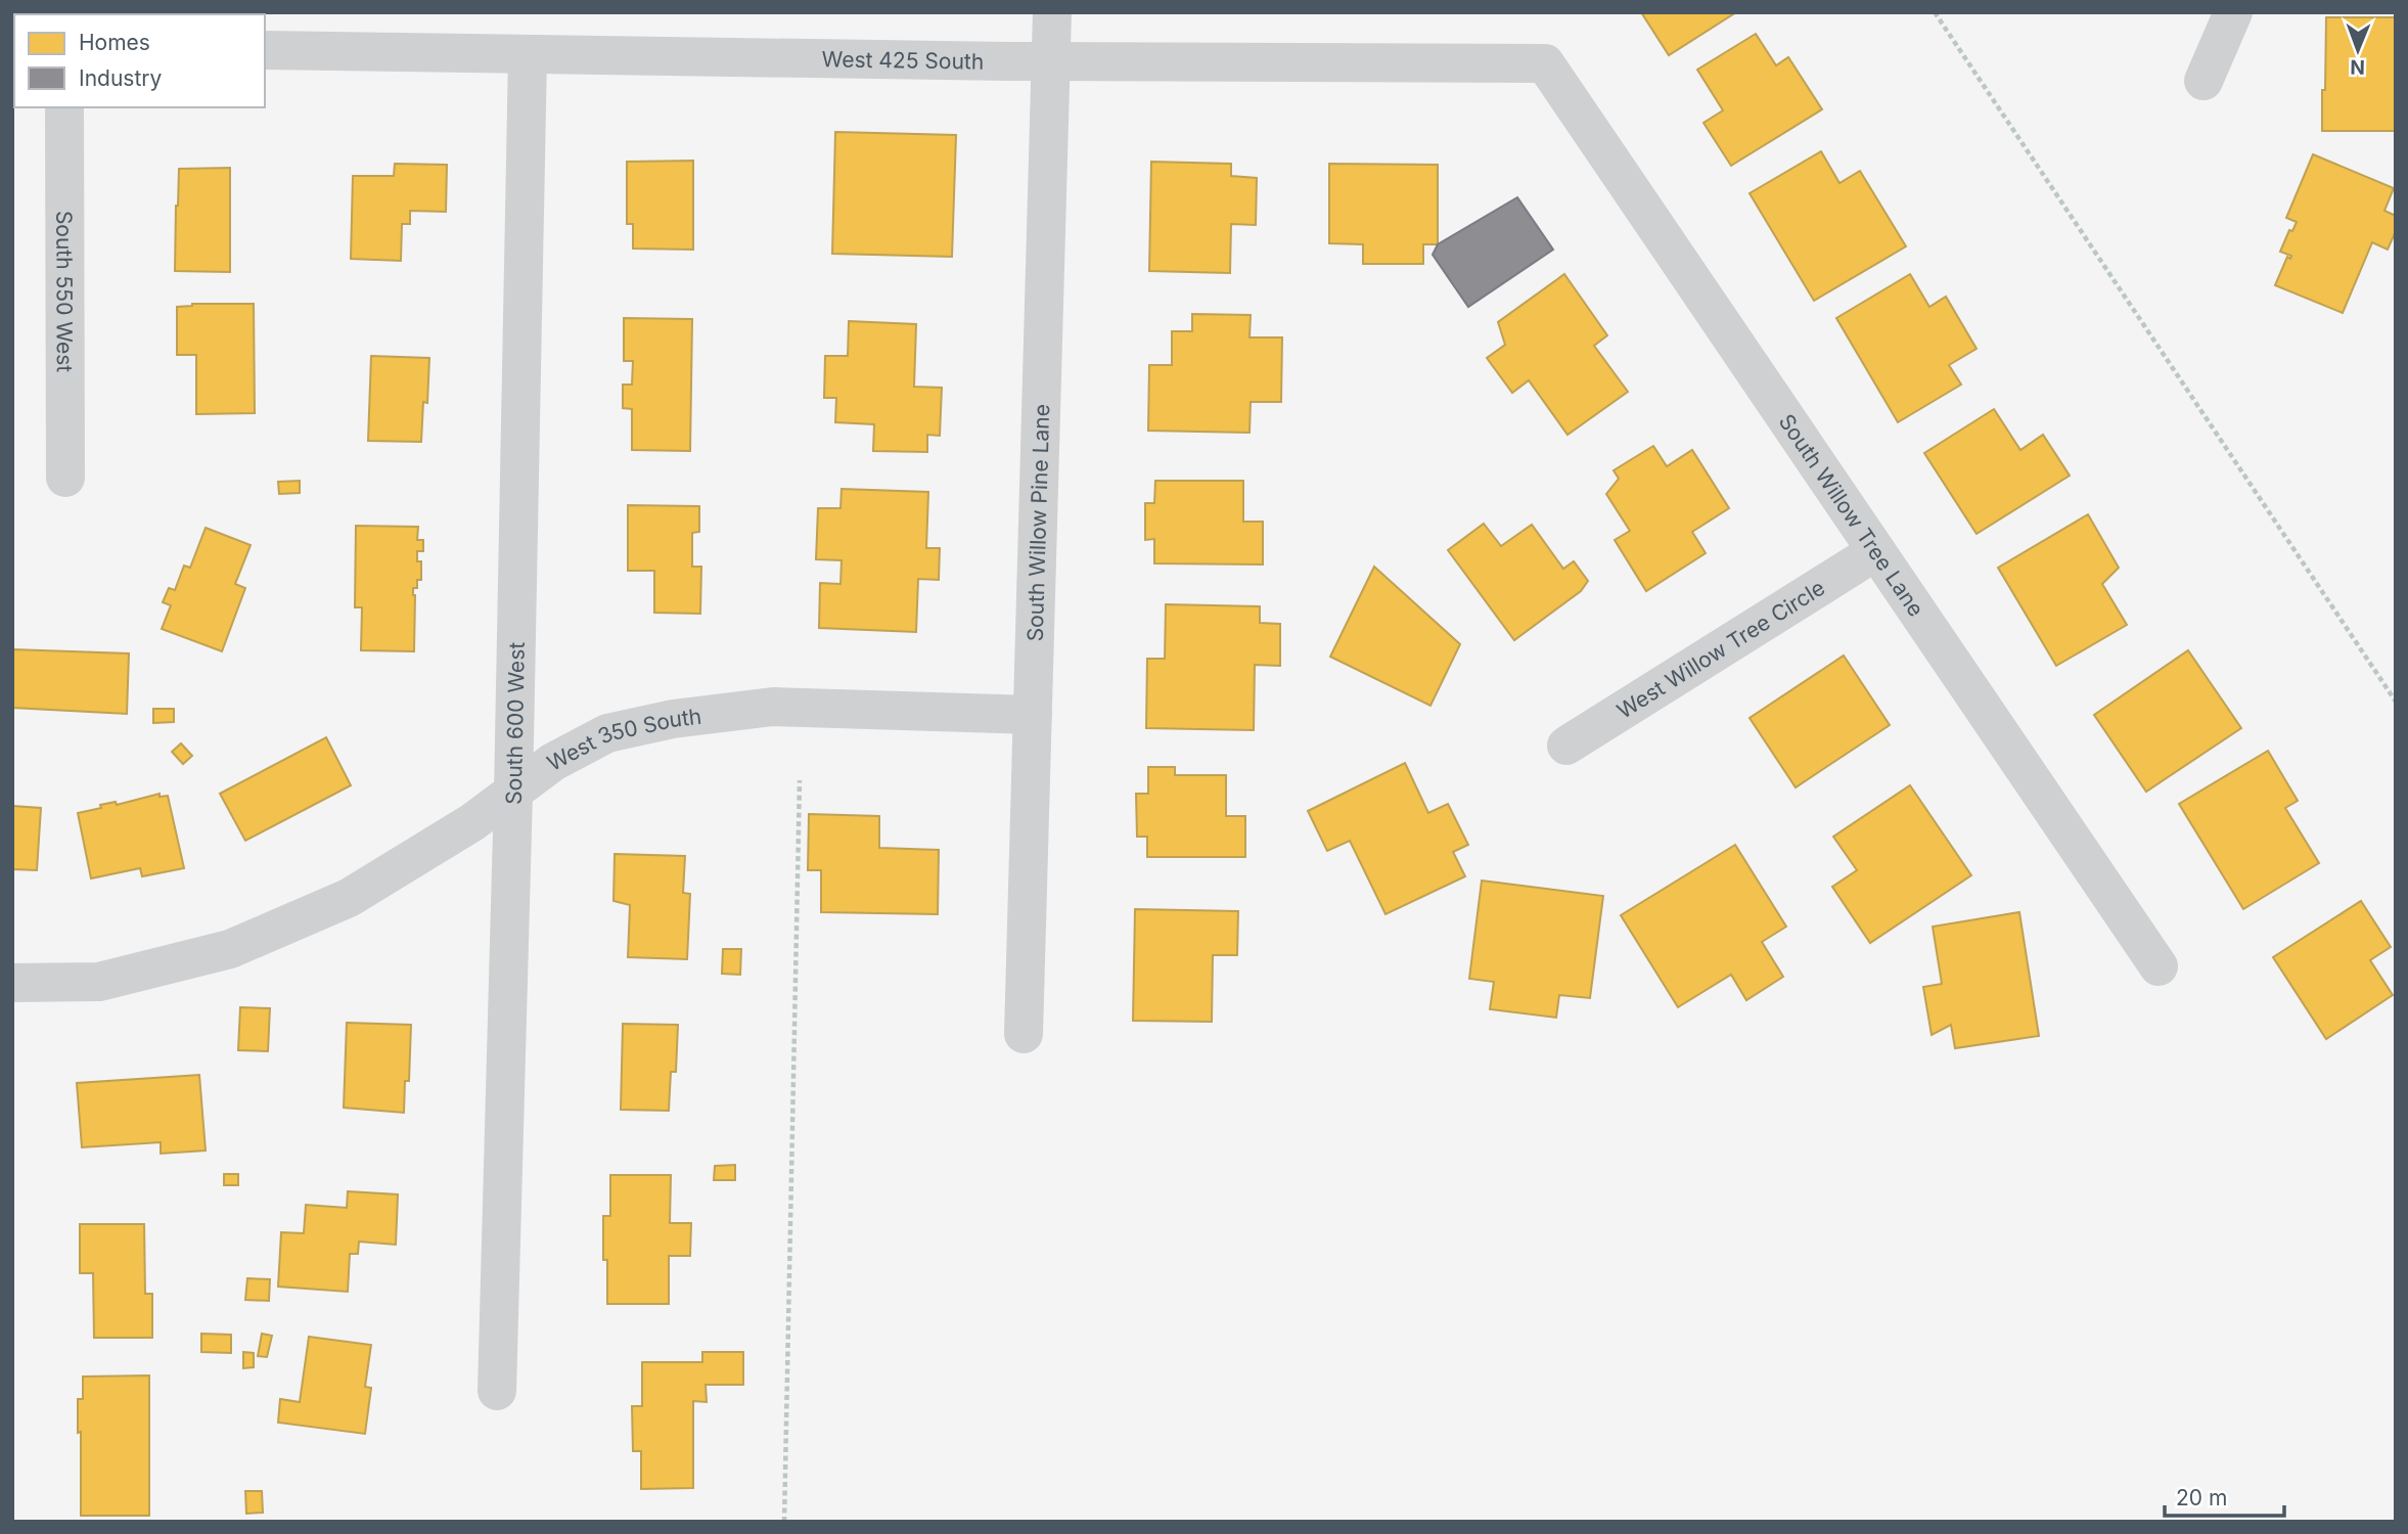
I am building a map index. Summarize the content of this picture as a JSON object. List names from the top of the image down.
{
  "streets": {
    "street": [
      "West 425 South",
      "South 550 West",
      "South Willow Tree Lane",
      "South Willow Pine Lane",
      "West Willow Tree Circle",
      "South 600 West",
      "West 350 South"
    ]
  },
  "crossings": [
    ["West 425 South", "South Willow Tree Lane"],
    ["West 425 South", "South Willow Pine Lane"],
    ["West 425 South", "South 600 West"],
    ["South Willow Tree Lane", "West Willow Tree Circle"],
    ["South Willow Pine Lane", "West 350 South"],
    ["South 600 West", "West 350 South"]
  ],
  "legend": ["Homes", "Industry"],
  "scale_bar": "20 m",
  "north": "bottom"
}
